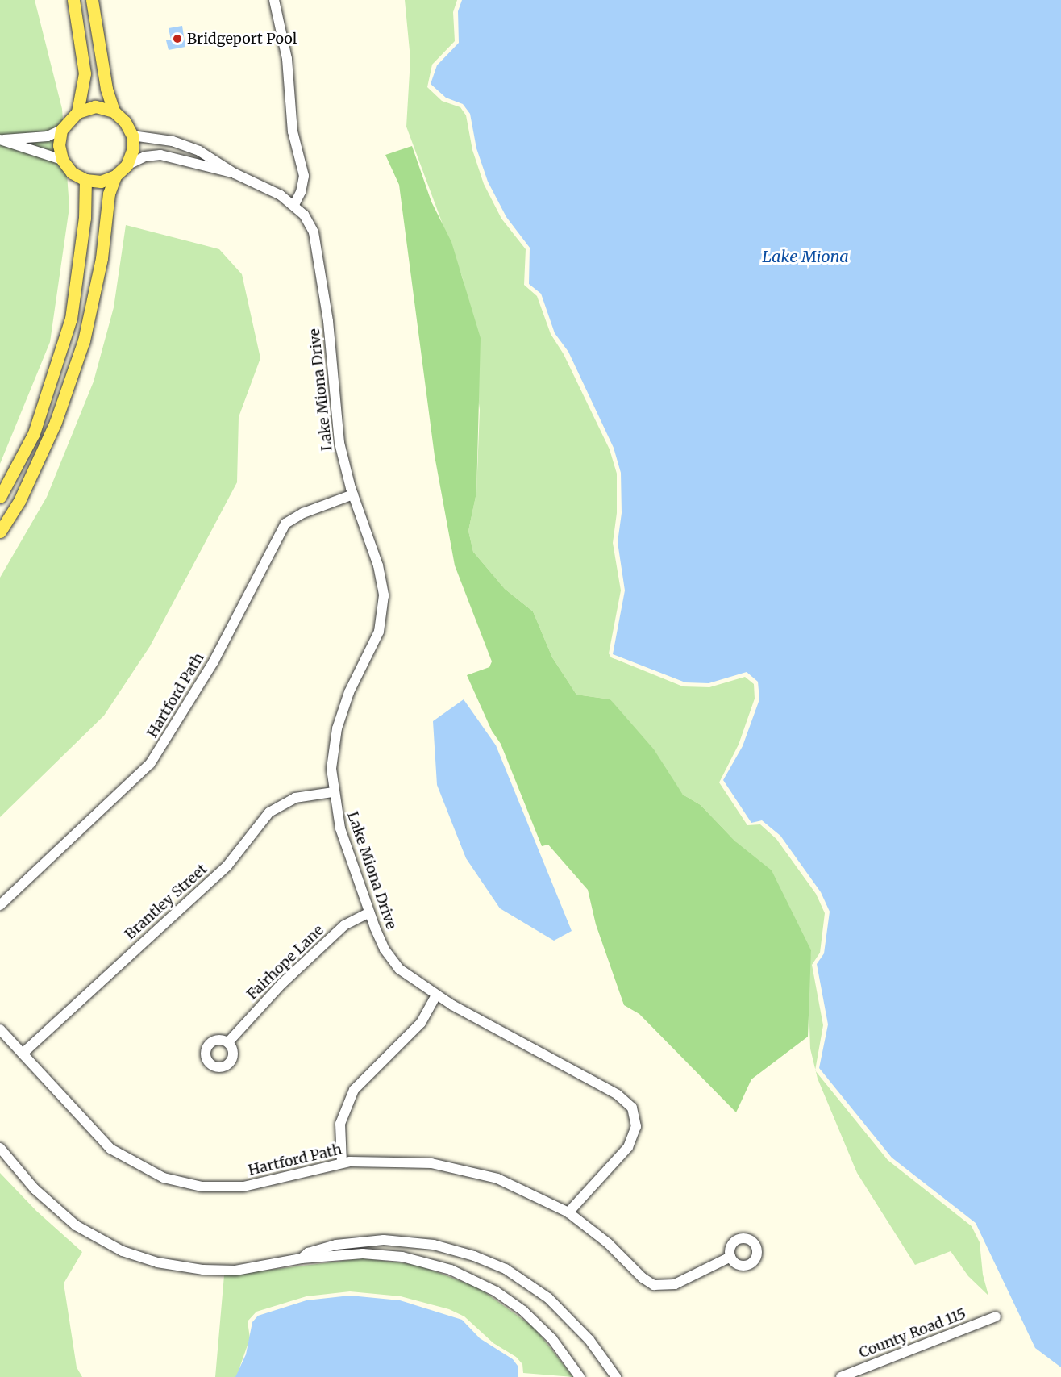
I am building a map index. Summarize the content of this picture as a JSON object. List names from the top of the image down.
{
  "streets": {
    "street": [
      "Lake Miona Drive",
      "Hartford Path",
      "Brantley Street",
      "Fairhope Lane",
      "County Road 115"
    ]
  },
  "crossings": [
    ["Lake Miona Drive", "Hartford Path"],
    ["Lake Miona Drive", "Brantley Street"],
    ["Lake Miona Drive", "Fairhope Lane"],
    ["Hartford Path", "Brantley Street"]
  ],
  "water": ["Lake Miona"],
  "places": ["Bridgeport Pool"]
}
